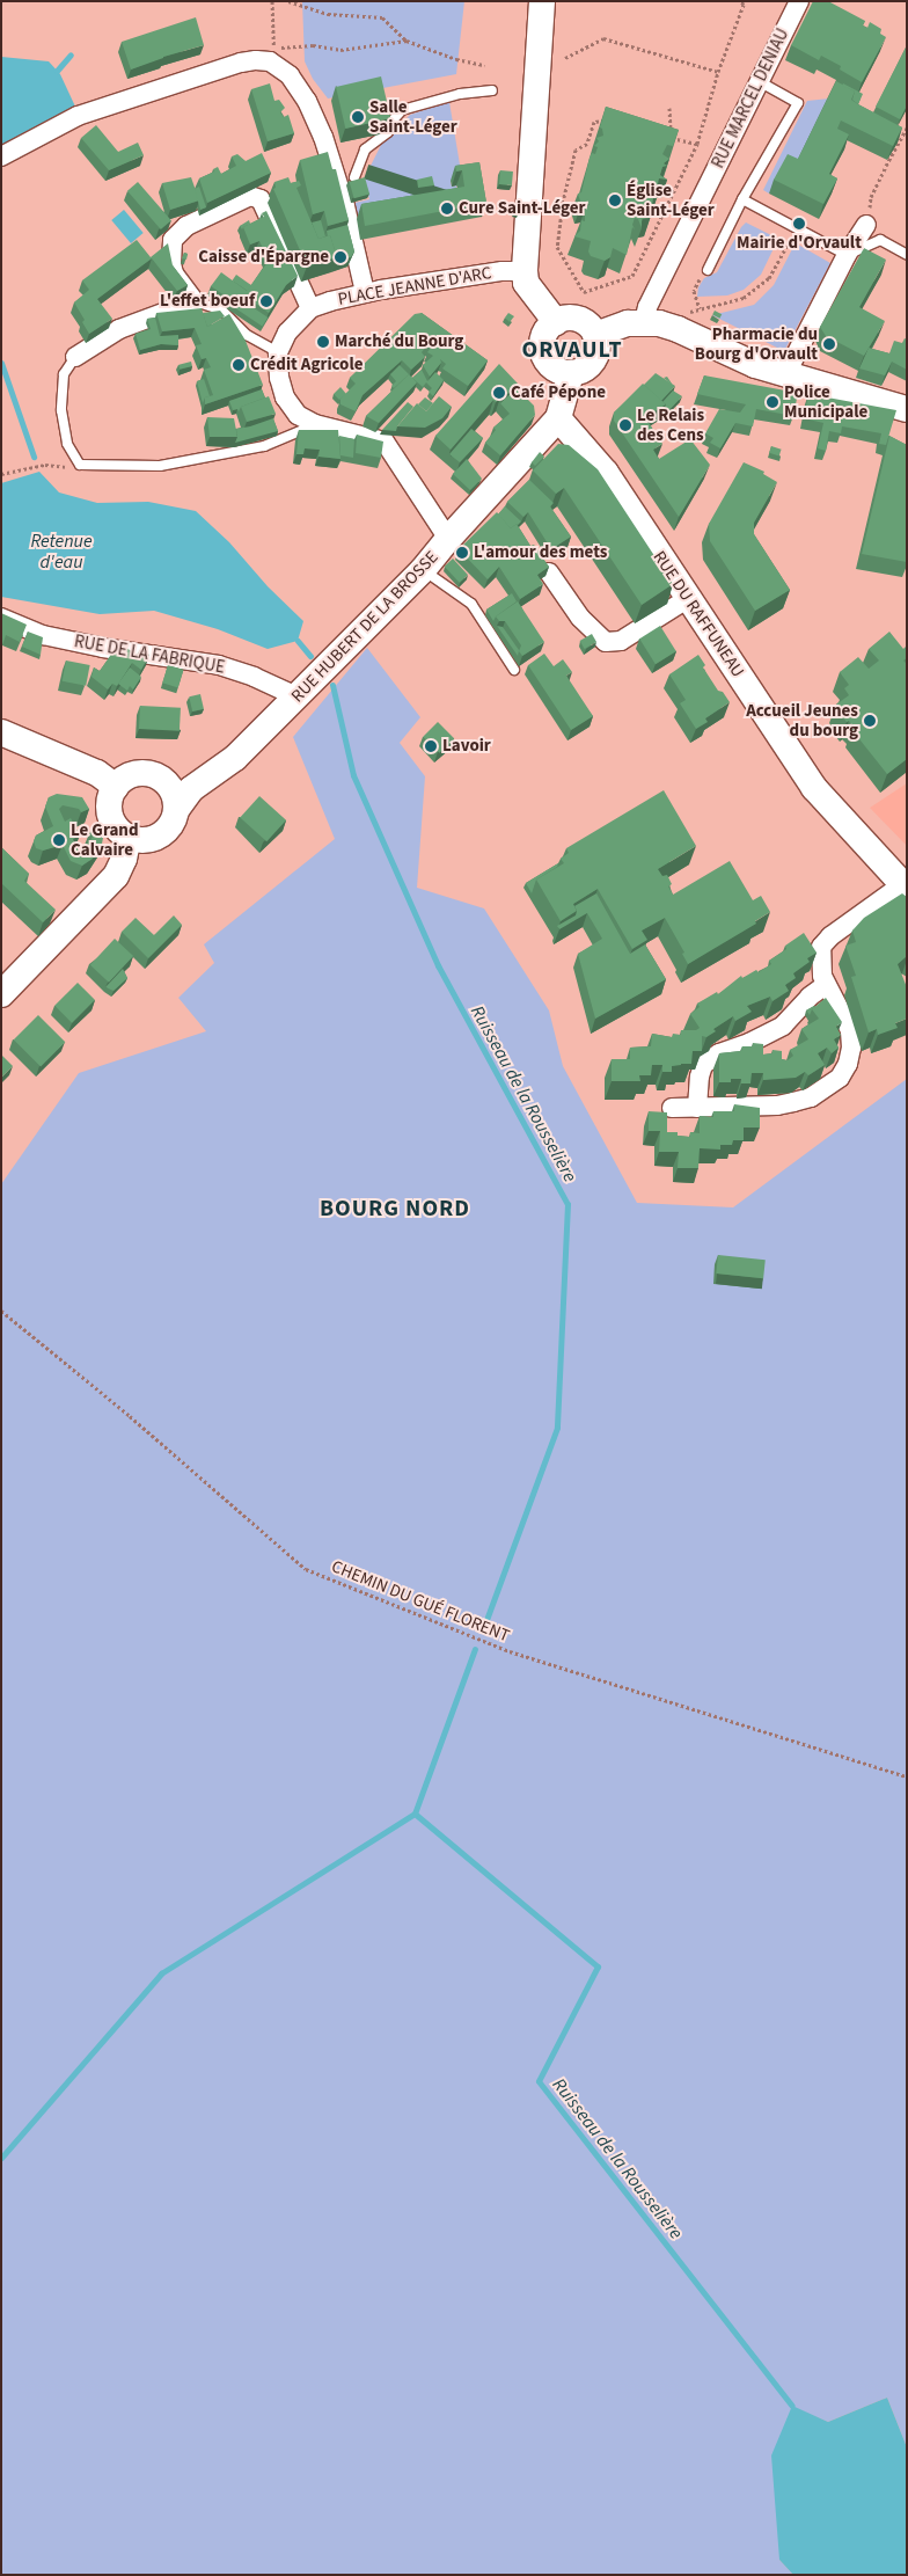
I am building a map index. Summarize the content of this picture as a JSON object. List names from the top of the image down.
{
  "streets": {
    "main road": ["RUE DU RAFFUNEAU", "RUE HUBERT DE LA BROSSE"],
    "street": ["RUE MARCEL DENIAU", "PLACE JEANNE D'ARC", "RUE DE LA FABRIQUE"],
    "path": ["CHEMIN DU GUÉ FLORENT"]
  },
  "crossings": [
    ["RUE DU RAFFUNEAU", "RUE HUBERT DE LA BROSSE"],
    ["RUE HUBERT DE LA BROSSE", "RUE DE LA FABRIQUE"]
  ],
  "districts": ["ORVAULT", "BOURG NORD"],
  "water": ["Retenue d'eau", "Ruisseau de la Rousselière"],
  "places": [
    "Salle Saint-Léger",
    "Église Saint-Léger",
    "Cure Saint-Léger",
    "Mairie d'Orvault",
    "Caisse d'Épargne",
    "L'effet boeuf",
    "Marché du Bourg",
    "Pharmacie du Bourg d'Orvault",
    "Crédit Agricole",
    "Café Pépone",
    "Police Municipale",
    "Le Relais des Cens",
    "L'amour des mets",
    "Accueil Jeunes du bourg",
    "Lavoir",
    "Le Grand Calvaire"
  ]
}
